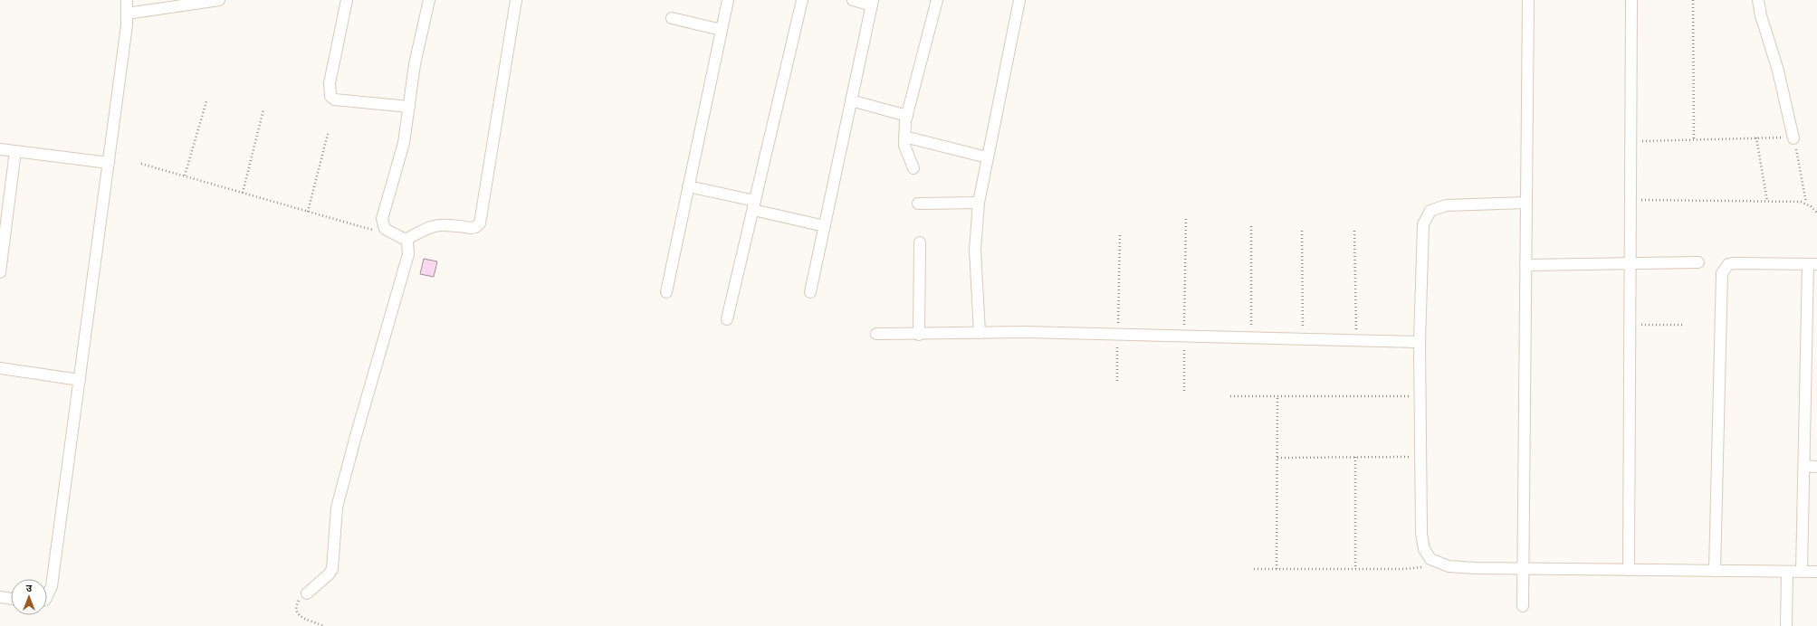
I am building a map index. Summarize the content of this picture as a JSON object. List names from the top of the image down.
{
  "north": "top"
}
